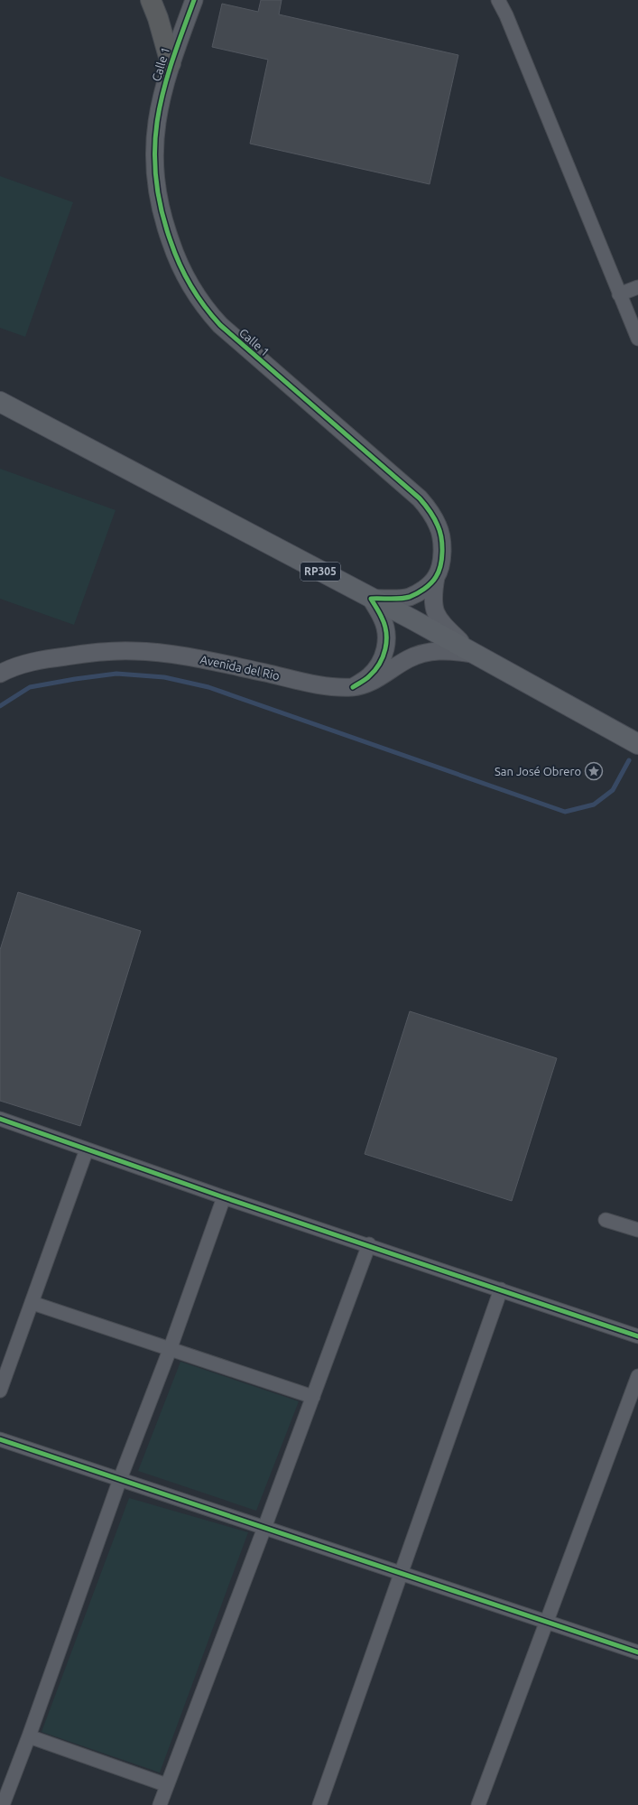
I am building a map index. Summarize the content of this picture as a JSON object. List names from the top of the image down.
{
  "streets": {
    "main road": ["RP305"],
    "street": ["Calle 1", "Avenida del Rio"]
  },
  "crossings": [
    ["Calle 1", "RP305"],
    ["RP305", "Avenida del Rio"]
  ],
  "places": {
    "place": ["San José Obrero"]
  }
}
